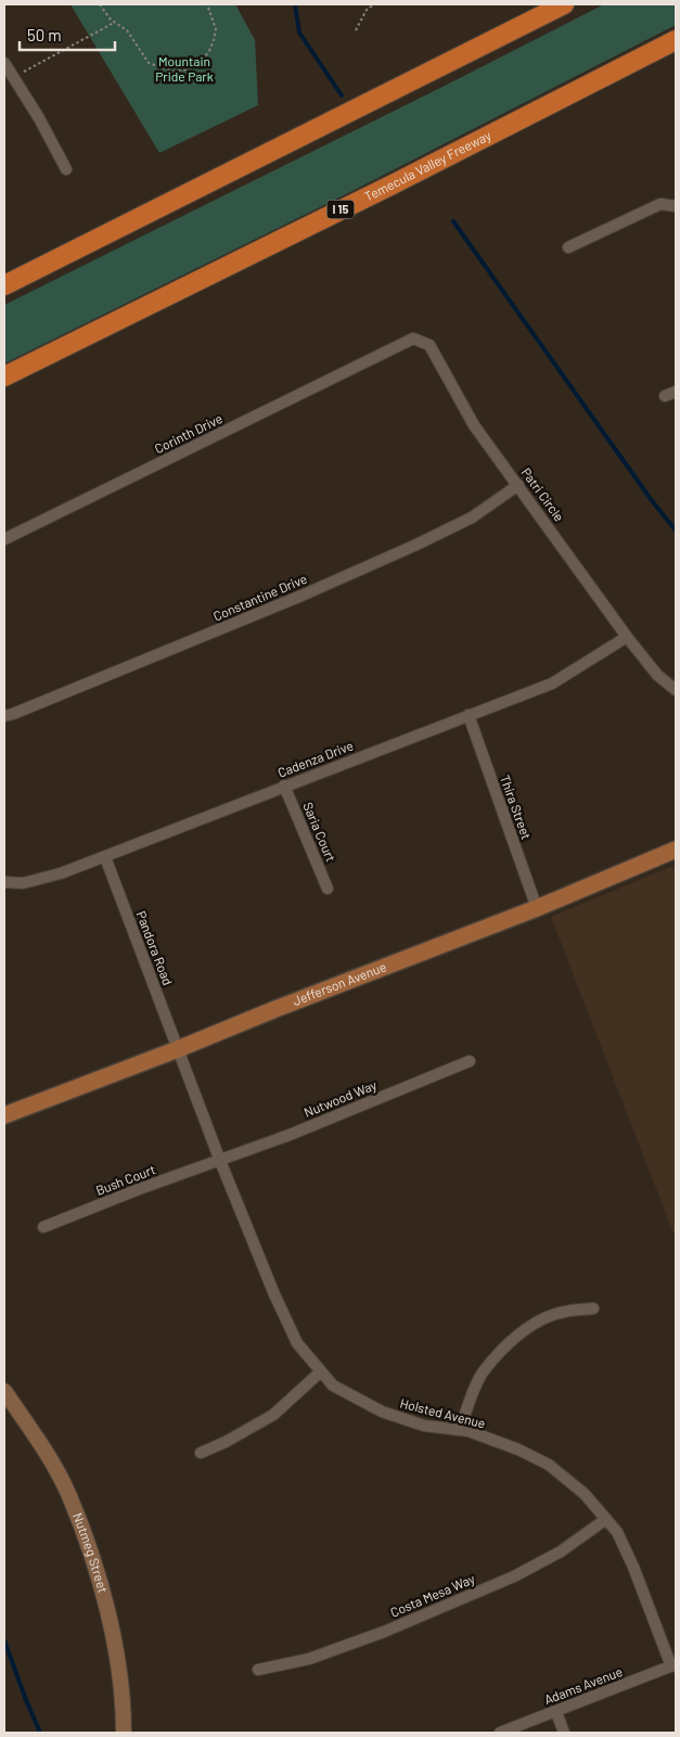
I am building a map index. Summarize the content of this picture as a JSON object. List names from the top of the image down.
{
  "streets": {
    "highway": ["Temecula Valley Freeway", "I 15"],
    "main road": ["Jefferson Avenue", "Nutmeg Street"],
    "street": [
      "Corinth Drive",
      "Patri Circle",
      "Constantine Drive",
      "Cadenza Drive",
      "Thira Street",
      "Saria Court",
      "Pandora Road",
      "Nutwood Way",
      "Bush Court",
      "Holsted Avenue",
      "Costa Mesa Way",
      "Adams Avenue"
    ]
  },
  "crossings": [
    ["Corinth Drive", "Patri Circle"],
    ["Patri Circle", "Constantine Drive"],
    ["Patri Circle", "Cadenza Drive"],
    ["Cadenza Drive", "Thira Street"],
    ["Cadenza Drive", "Saria Court"],
    ["Cadenza Drive", "Pandora Road"],
    ["Thira Street", "Jefferson Avenue"],
    ["Pandora Road", "Jefferson Avenue"],
    ["Pandora Road", "Holsted Avenue"],
    ["Jefferson Avenue", "Holsted Avenue"],
    ["Nutwood Way", "Bush Court"],
    ["Nutwood Way", "Holsted Avenue"],
    ["Bush Court", "Holsted Avenue"],
    ["Holsted Avenue", "Costa Mesa Way"],
    ["Holsted Avenue", "Adams Avenue"]
  ],
  "parks": ["Mountain Pride Park"],
  "scale_bar": "50 m"
}
